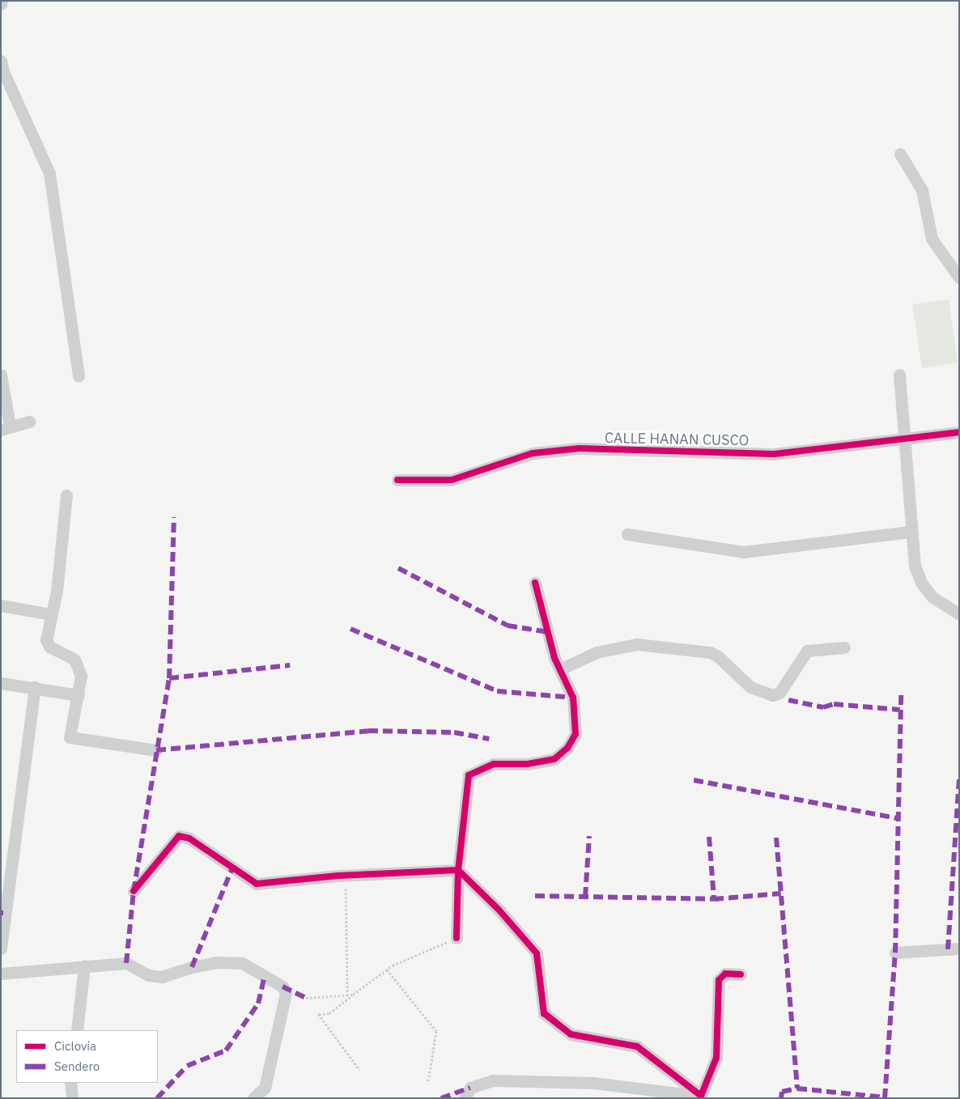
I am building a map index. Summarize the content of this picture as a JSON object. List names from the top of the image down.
{
  "streets": {
    "street": ["CALLE HANAN CUSCO"]
  },
  "legend": ["Ciclovía", "Sendero"]
}
